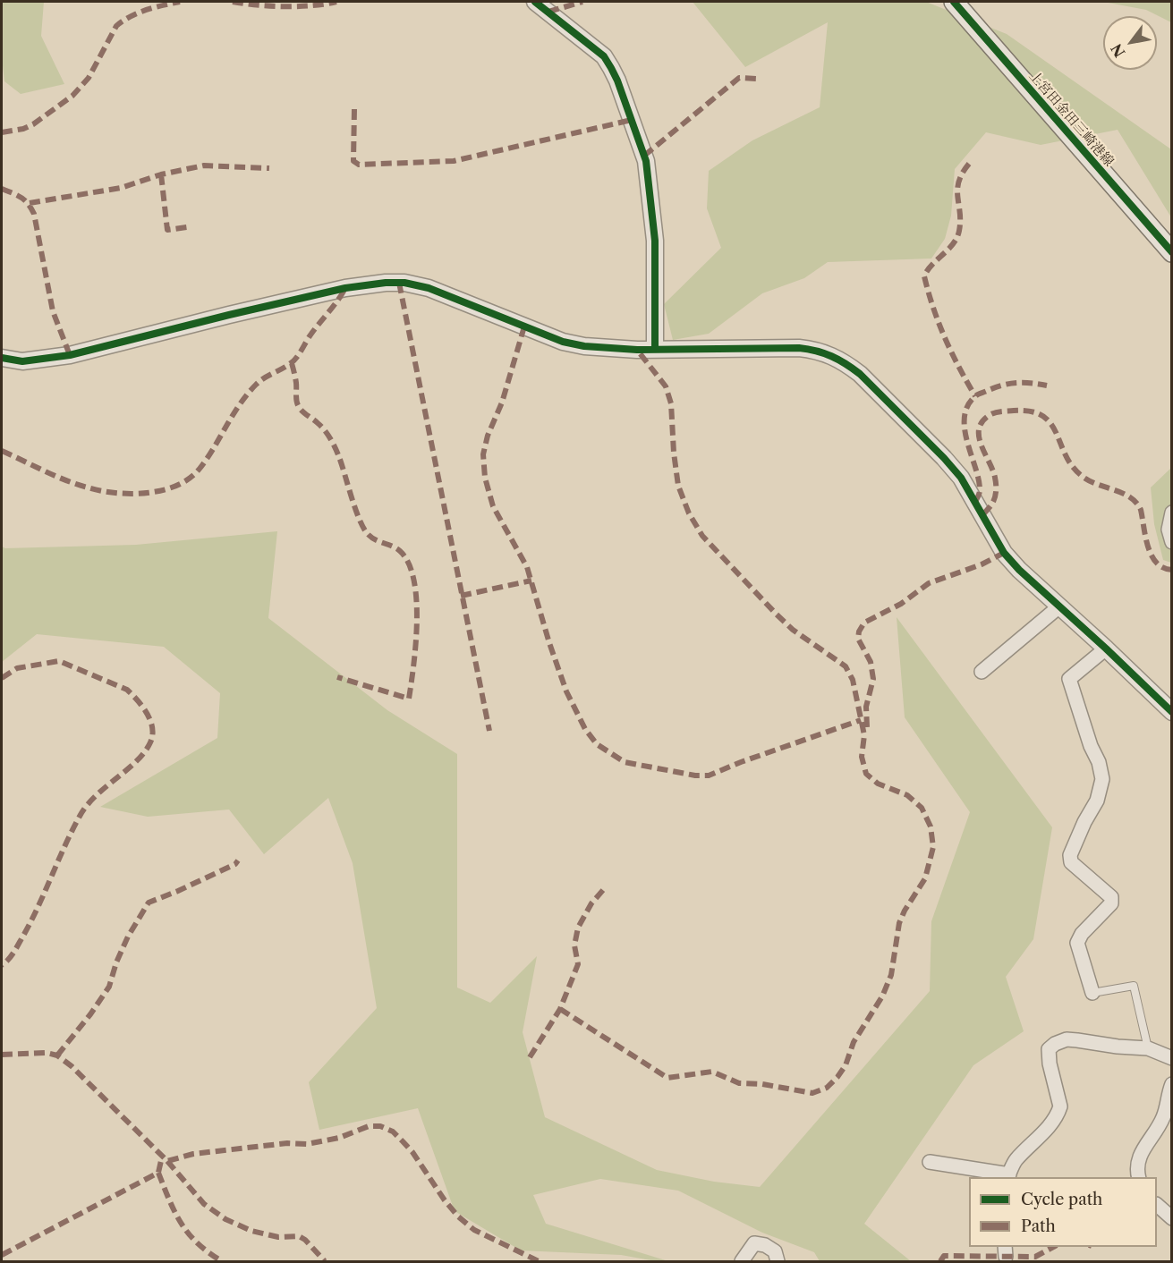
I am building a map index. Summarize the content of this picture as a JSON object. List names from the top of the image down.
{
  "streets": {
    "main road": ["上宮田金田三崎港線"]
  },
  "legend": ["Cycle path", "Path"],
  "north": "bottom left"
}
